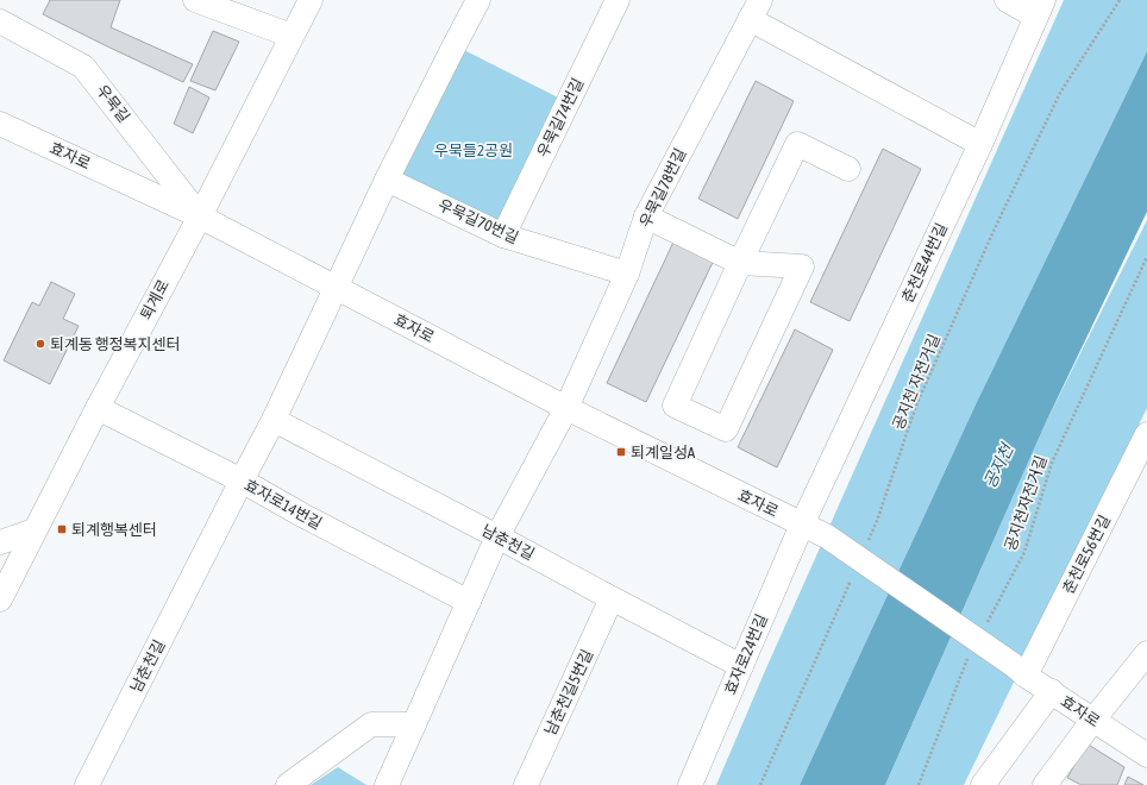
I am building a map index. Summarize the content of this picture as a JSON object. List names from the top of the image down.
{
  "streets": {
    "street": [
      "우묵길",
      "우묵길74번길",
      "효자로",
      "우묵길78번길",
      "우묵길70번길",
      "춘천로44번길",
      "퇴계로",
      "효자로14번길",
      "남춘천길",
      "춘천로56번길",
      "효자로24번길",
      "남춘천길5번길"
    ],
    "path": ["공지천 자전거길", "공지천자전거길"]
  },
  "crossings": [
    ["우묵길", "효자로"],
    ["우묵길", "퇴계로"],
    ["우묵길74번길", "우묵길70번길"],
    ["효자로", "우묵길78번길"],
    ["효자로", "춘천로44번길"],
    ["효자로", "퇴계로"],
    ["효자로", "남춘천길"],
    ["효자로", "춘천로56번길"],
    ["효자로", "효자로24번길"],
    ["우묵길78번길", "우묵길70번길"],
    ["춘천로44번길", "효자로24번길"],
    ["퇴계로", "효자로14번길"],
    ["효자로14번길", "남춘천길"],
    ["남춘천길", "효자로24번길"],
    ["남춘천길", "남춘천길5번길"]
  ],
  "water": ["공지천"],
  "parks": ["우묵들2공원"],
  "places": {
    "other": ["퇴계동 행정복지센터"],
    "transit": ["퇴계일성A", "퇴계행복센터"]
  }
}
